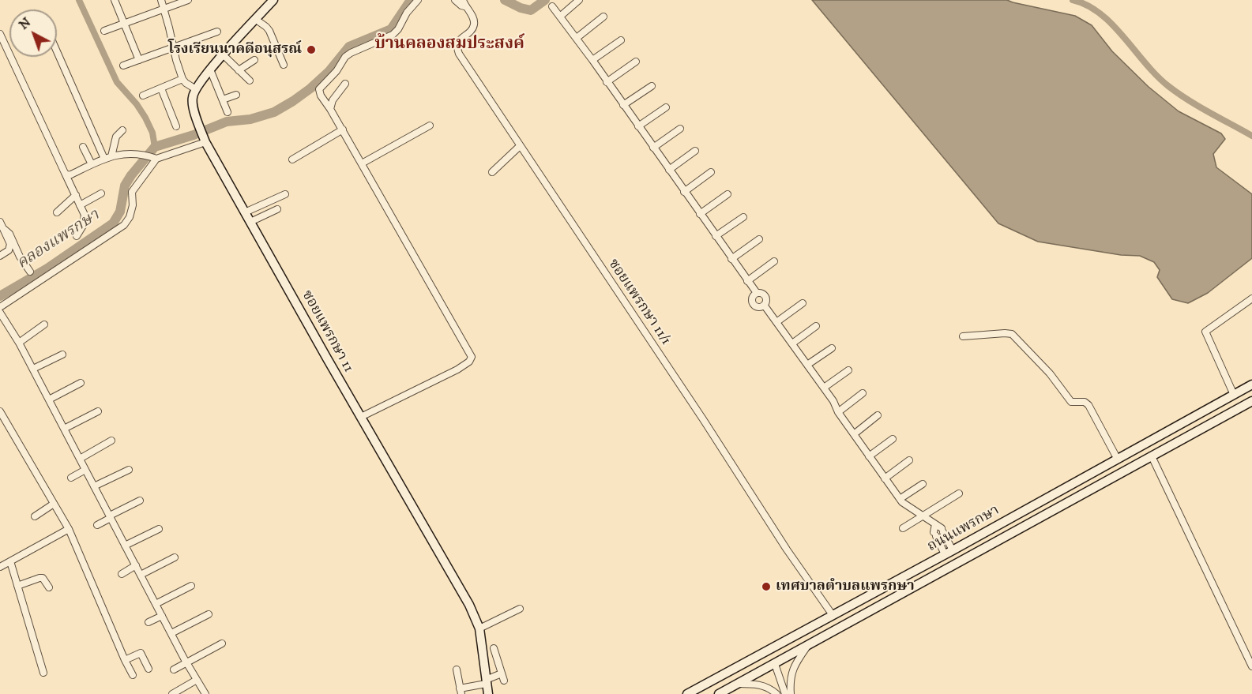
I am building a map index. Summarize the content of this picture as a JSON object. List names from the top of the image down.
{
  "streets": {
    "main road": ["ซอยแพรกษา 11", "ถนนแพรกษา"],
    "street": ["ซอยแพรกษา 11/1"]
  },
  "crossings": [
    ["ซอยแพรกษา 11/1", "ถนนแพรกษา"]
  ],
  "districts": ["บ้านคลองสมประสงค์"],
  "water": ["คลองแพรกษา"],
  "places": ["โรงเรียนนาคดีอนุสรณ์", "เทศบาลตำบลแพรกษา"],
  "north": "top left"
}
